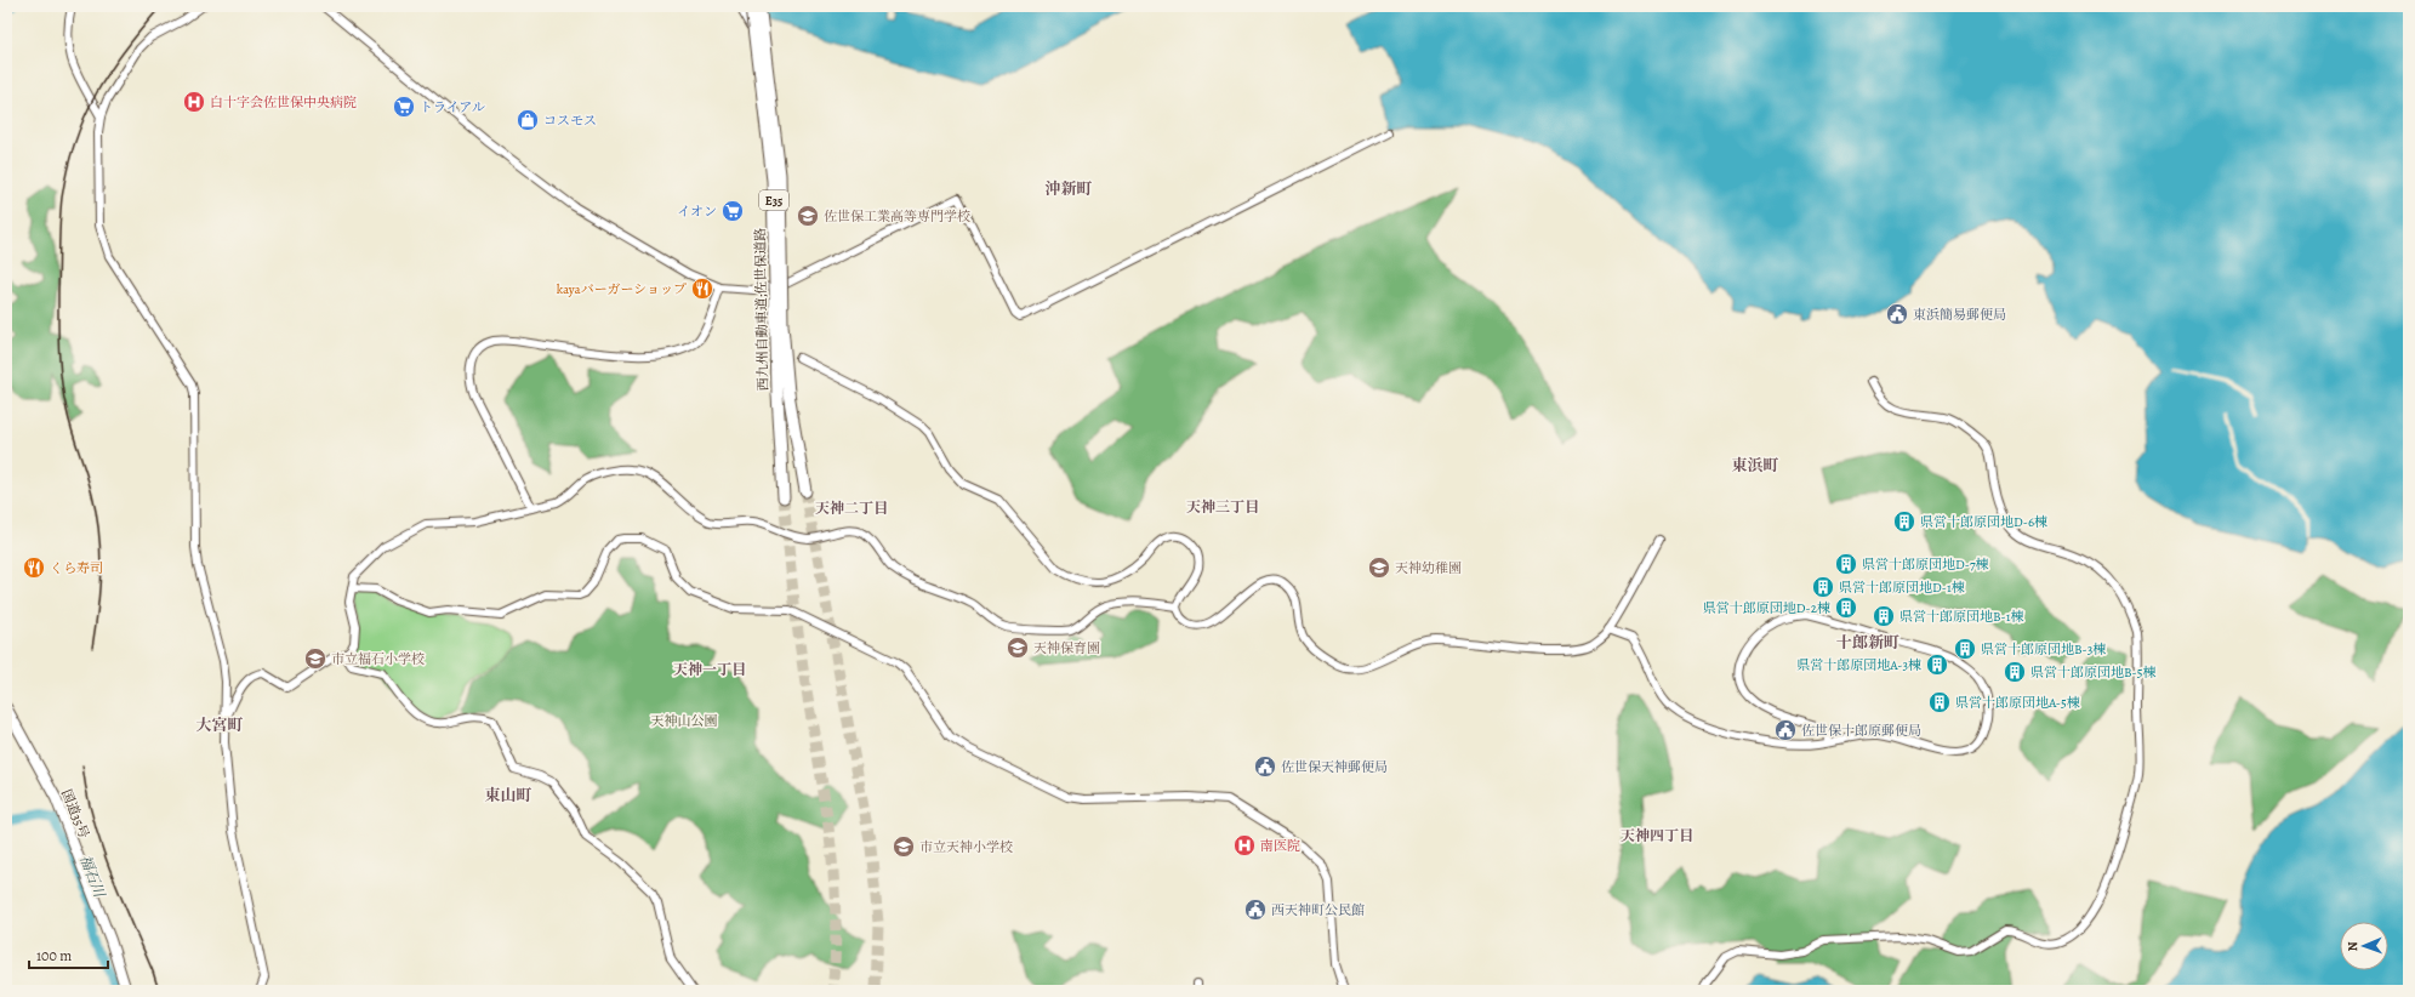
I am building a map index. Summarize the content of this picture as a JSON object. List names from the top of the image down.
{
  "streets": {
    "highway": ["E35", "西九州自動車道;佐世保道路", "国道35号"]
  },
  "districts": [
    "沖新町",
    "東浜町",
    "天神三丁目",
    "天神二丁目",
    "十郎新町",
    "天神一丁目",
    "大宮町",
    "東山町",
    "天神四丁目"
  ],
  "water": ["福石川"],
  "parks": ["天神山公園"],
  "places": {
    "hospital": ["白十字会佐世保中央病院", "南医院"],
    "supermarket": ["トライアル", "イオン"],
    "shop": ["コスモス"],
    "school or university": [
      "佐世保工業高等専門学校",
      "天神幼稚園",
      "天神保育園",
      "市立福石小学校",
      "市立天神小学校"
    ],
    "restaurant": ["kayaバーガーショップ", "くら寿司"],
    "public building": [
      "東浜簡易郵便局",
      "佐世保十郎原郵便局",
      "佐世保天神郵便局",
      "西天神町公民館"
    ],
    "building": [
      "県営十郎原団地D-6棟",
      "県営十郎原団地D-7棟",
      "県営十郎原団地D-1棟",
      "県営十郎原団地D-2棟",
      "県営十郎原団地B-1棟",
      "県営十郎原団地B-3棟",
      "県営十郎原団地A-3棟",
      "県営十郎原団地B-5棟",
      "県営十郎原団地A-5棟"
    ]
  },
  "scale_bar": "100 m",
  "north": "left"
}
